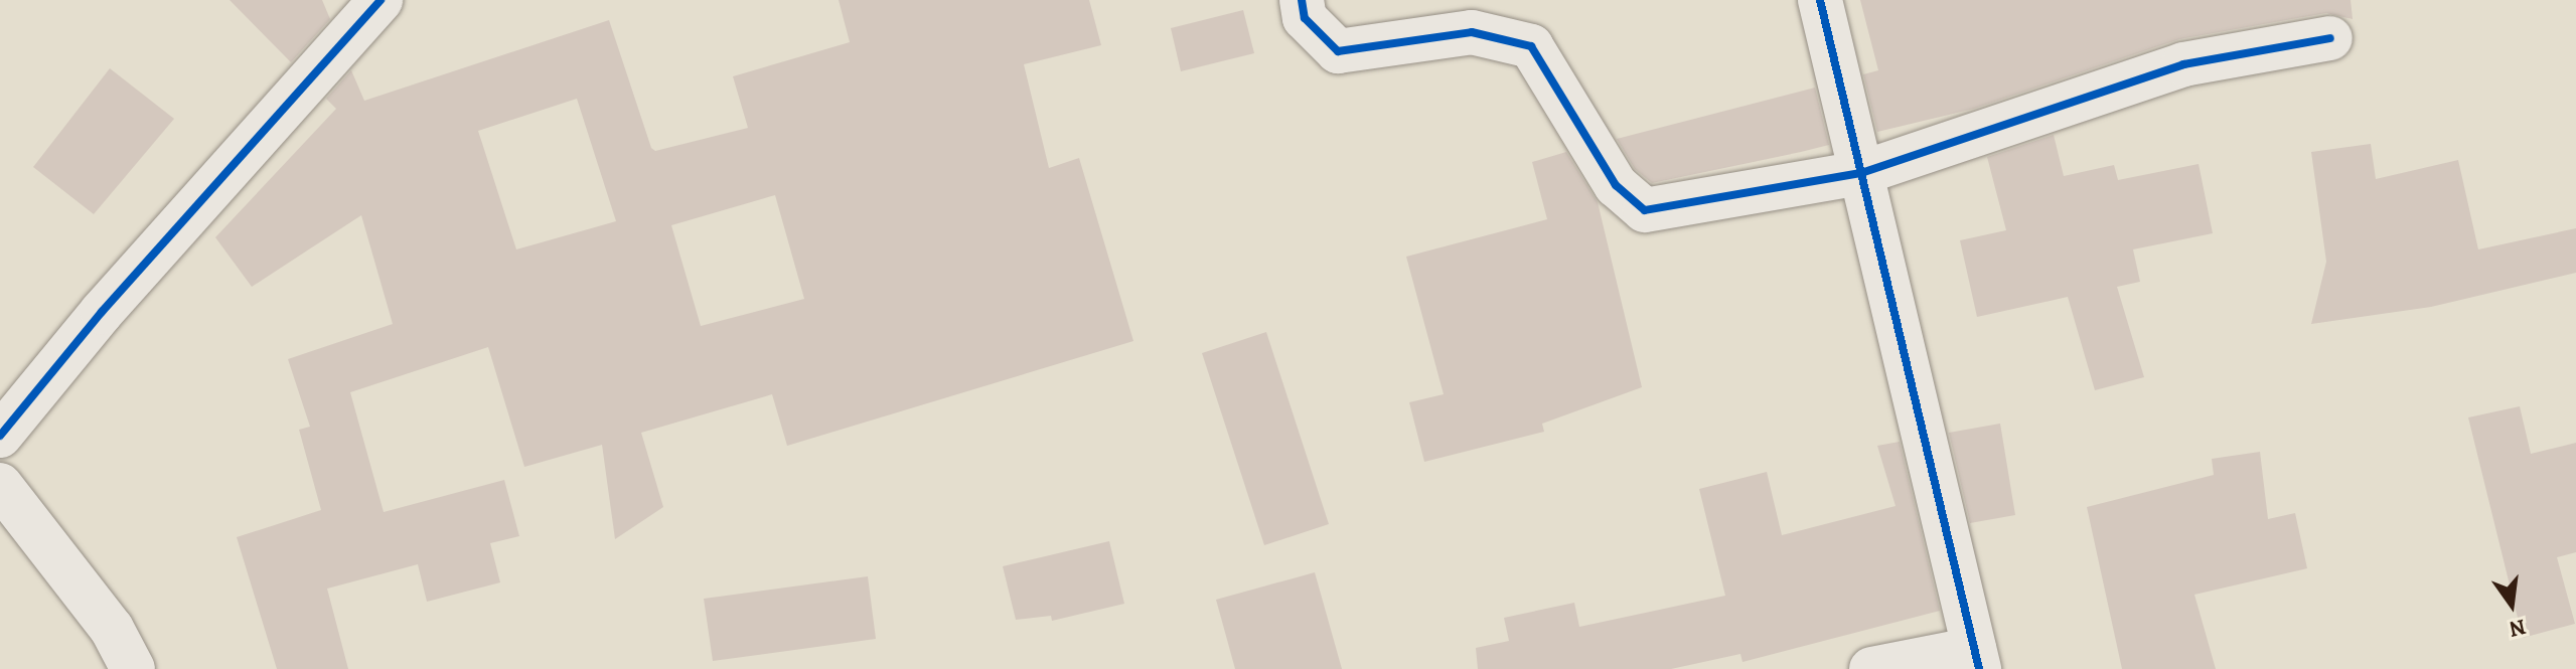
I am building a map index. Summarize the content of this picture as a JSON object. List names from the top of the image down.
{
  "north": "bottom"
}
